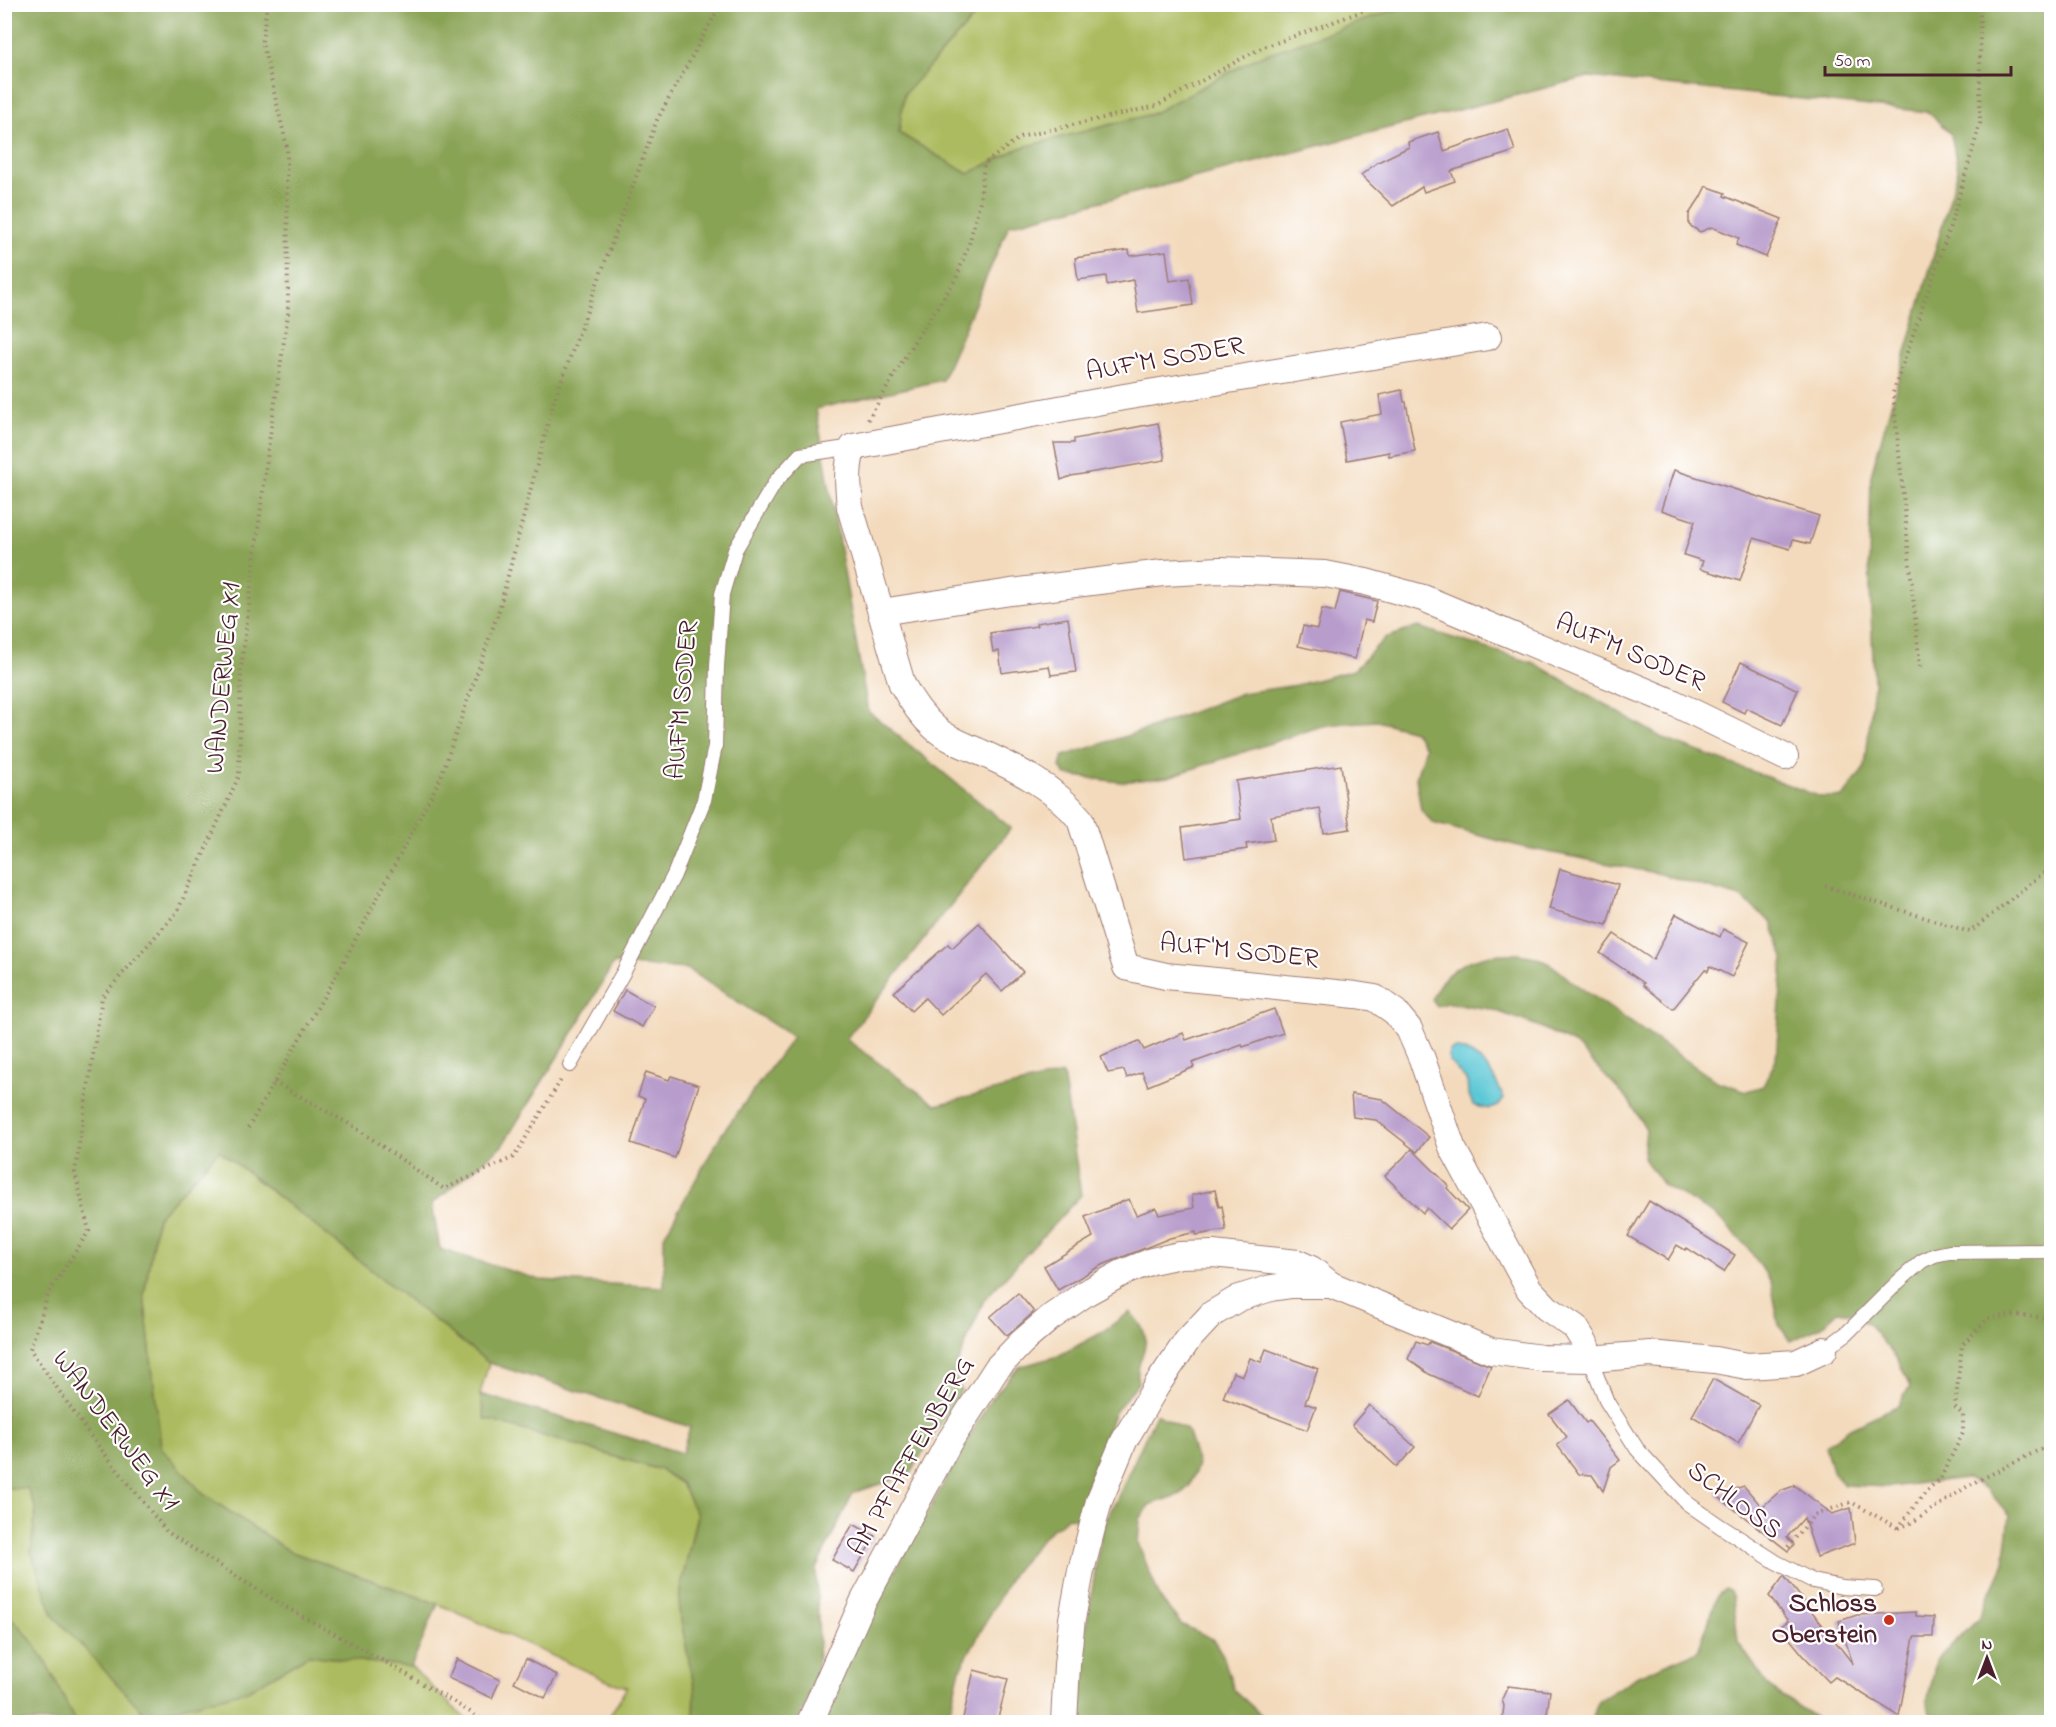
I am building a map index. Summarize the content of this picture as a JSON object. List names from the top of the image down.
{
  "streets": {
    "street": ["AUF'M SODER", "AM PFAFFENBERG"],
    "lane": ["SCHLOSS"],
    "path": ["WANDERWEG X1"]
  },
  "crossings": [
    ["AUF'M SODER", "SCHLOSS"]
  ],
  "places": ["Schloss Oberstein"],
  "scale_bar": "50 m",
  "north": "top"
}
